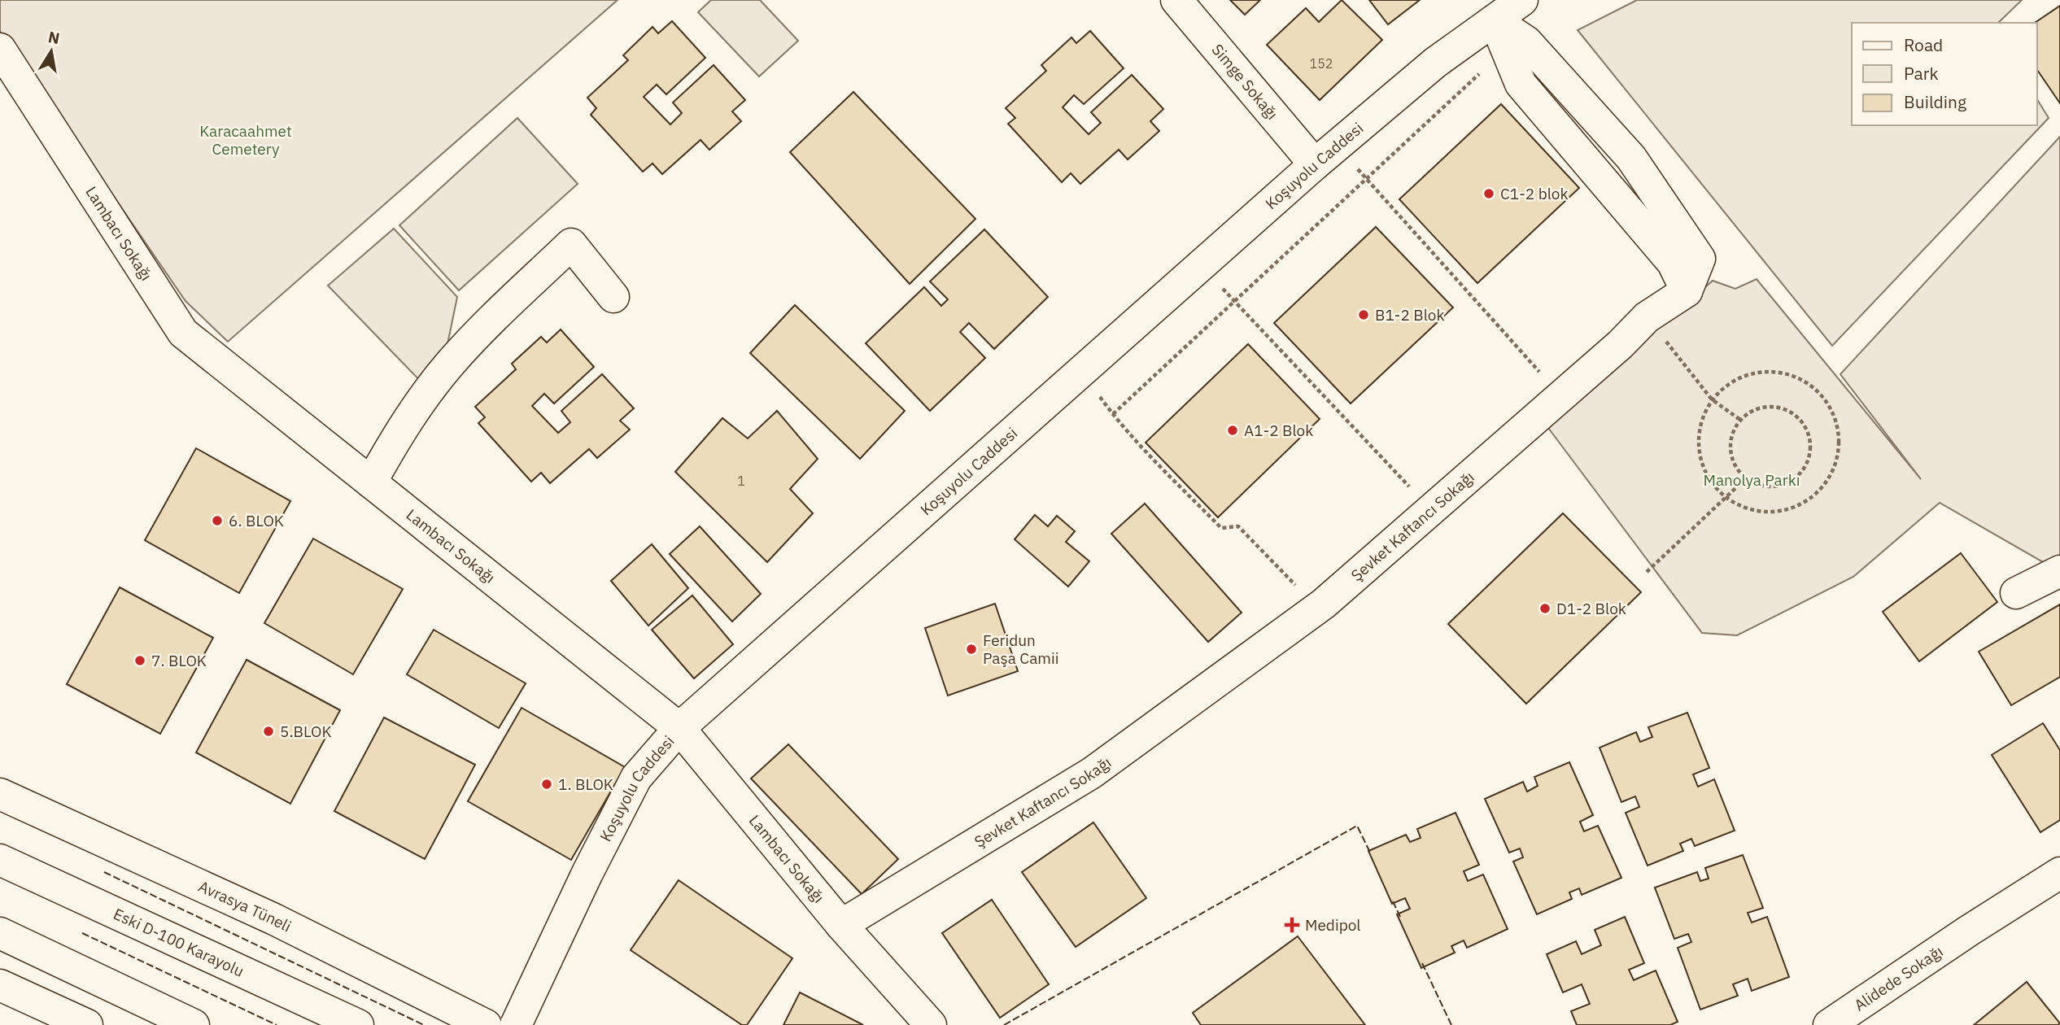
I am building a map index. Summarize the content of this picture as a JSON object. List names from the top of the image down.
{
  "streets": {
    "main road": [
      "Simge Sokağı",
      "Koşuyolu Caddesi",
      "Lambacı Sokağı",
      "Şevket Kaftancı Sokağı",
      "Avrasya Tüneli",
      "Eski D-100 Karayolu",
      "Alidede Sokağı"
    ]
  },
  "crossings": [
    ["Simge Sokağı", "Koşuyolu Caddesi"],
    ["Koşuyolu Caddesi", "Lambacı Sokağı"],
    ["Lambacı Sokağı", "Şevket Kaftancı Sokağı"]
  ],
  "parks": ["Karacaahmet Cemetery", "Manolya Parkı"],
  "places": {
    "other": [
      "C1-2 blok",
      "B1-2 Blok",
      "A1-2 Blok",
      "6. BLOK",
      "D1-2 Blok",
      "Feridun Paşa Camii",
      "7. BLOK",
      "5.BLOK",
      "1. BLOK"
    ],
    "health": ["Medipol"]
  },
  "house_numbers": ["152", "1"],
  "legend": ["Road", "Park", "Building"],
  "north": "top"
}
